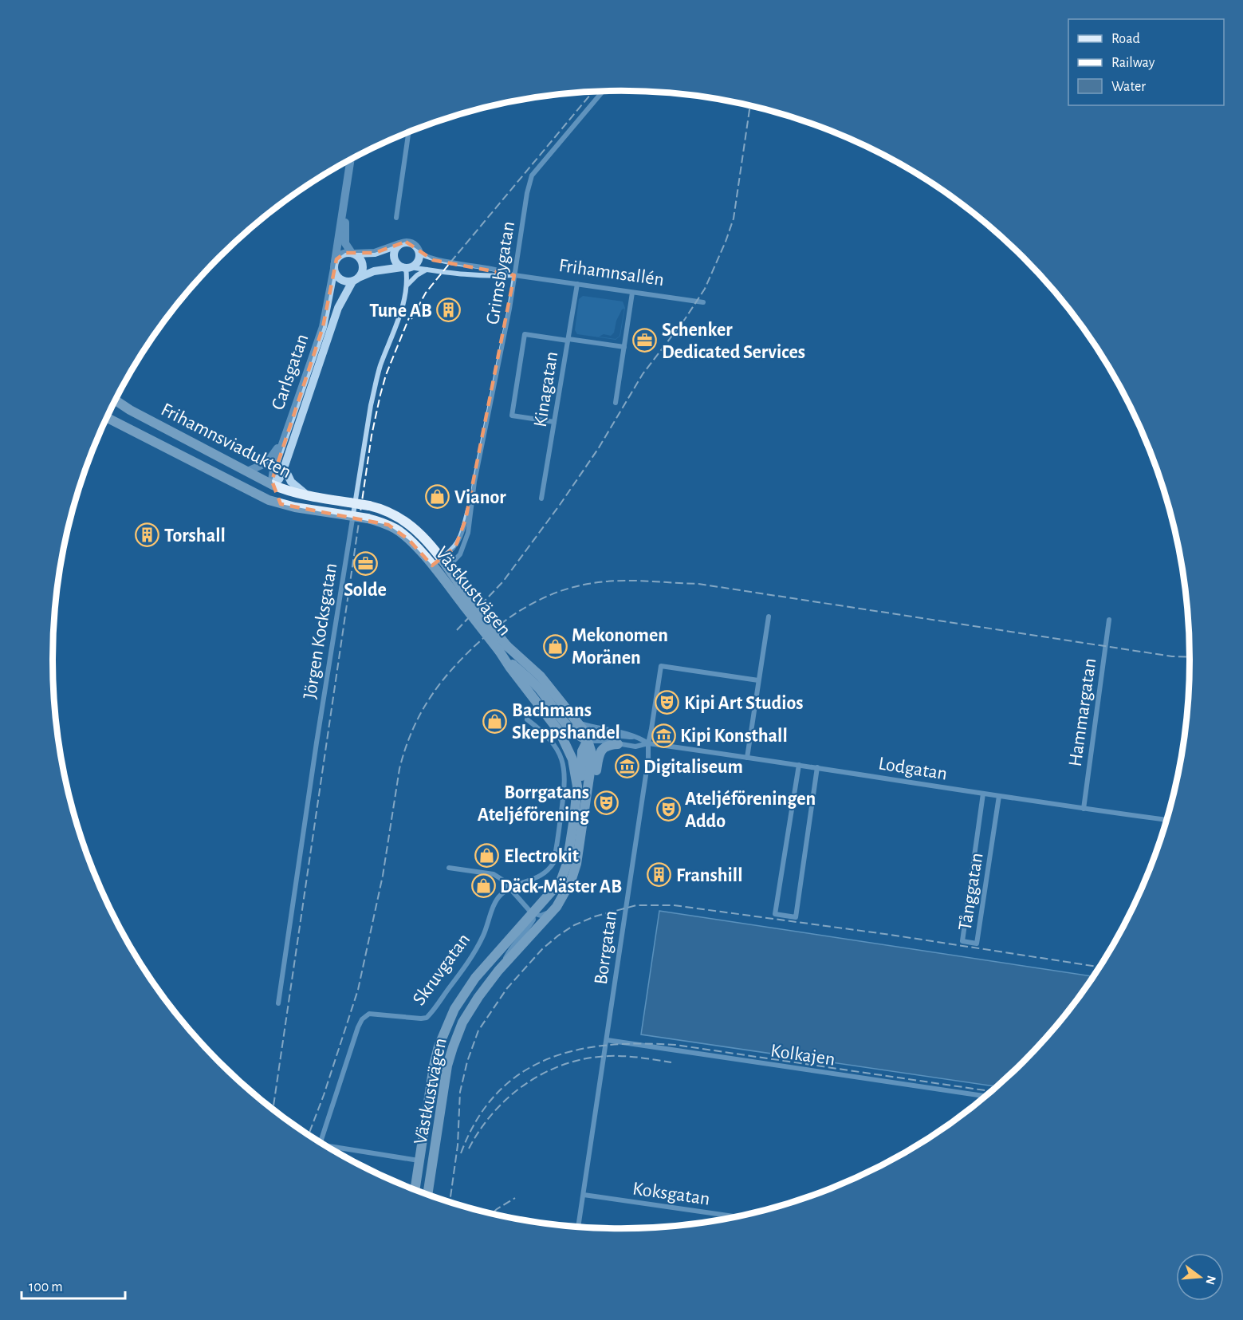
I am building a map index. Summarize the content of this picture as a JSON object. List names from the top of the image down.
{
  "streets": {
    "main road": ["Frihamnsviadukten", "Västkustvägen"],
    "street": [
      "Frihamnsallén",
      "Grimsbygatan",
      "Carlsgatan",
      "Kinagatan",
      "Jörgen Kocksgatan",
      "Hammargatan",
      "Lodgatan",
      "Tånggatan",
      "Borrgatan",
      "Skruvgatan",
      "Kolkajen",
      "Koksgatan"
    ]
  },
  "crossings": [
    ["Frihamnsallén", "Grimsbygatan"],
    ["Frihamnsallén", "Carlsgatan"],
    ["Frihamnsallén", "Kinagatan"],
    ["Frihamnsallén", "Jörgen Kocksgatan"],
    ["Grimsbygatan", "Västkustvägen"],
    ["Carlsgatan", "Frihamnsviadukten"],
    ["Frihamnsviadukten", "Västkustvägen"],
    ["Västkustvägen", "Lodgatan"],
    ["Hammargatan", "Lodgatan"],
    ["Lodgatan", "Tånggatan"],
    ["Lodgatan", "Borrgatan"],
    ["Borrgatan", "Kolkajen"],
    ["Borrgatan", "Koksgatan"]
  ],
  "places": {
    "building": ["Tune AB", "Torshall", "Franshill"],
    "office": ["Schenker Dedicated Services", "Solde"],
    "shop": [
      "Vianor",
      "Mekonomen Moränen",
      "Bachmans Skeppshandel",
      "Electrokit",
      "Däck-Mäster AB"
    ],
    "theatre": ["Kipi Art Studios", "Borrgatans Ateljéförening", "Ateljéföreningen Addo"],
    "museum": ["Kipi Konsthall", "Digitaliseum"]
  },
  "legend": ["Road", "Railway", "Water"],
  "scale_bar": "100 m",
  "north": "right"
}
